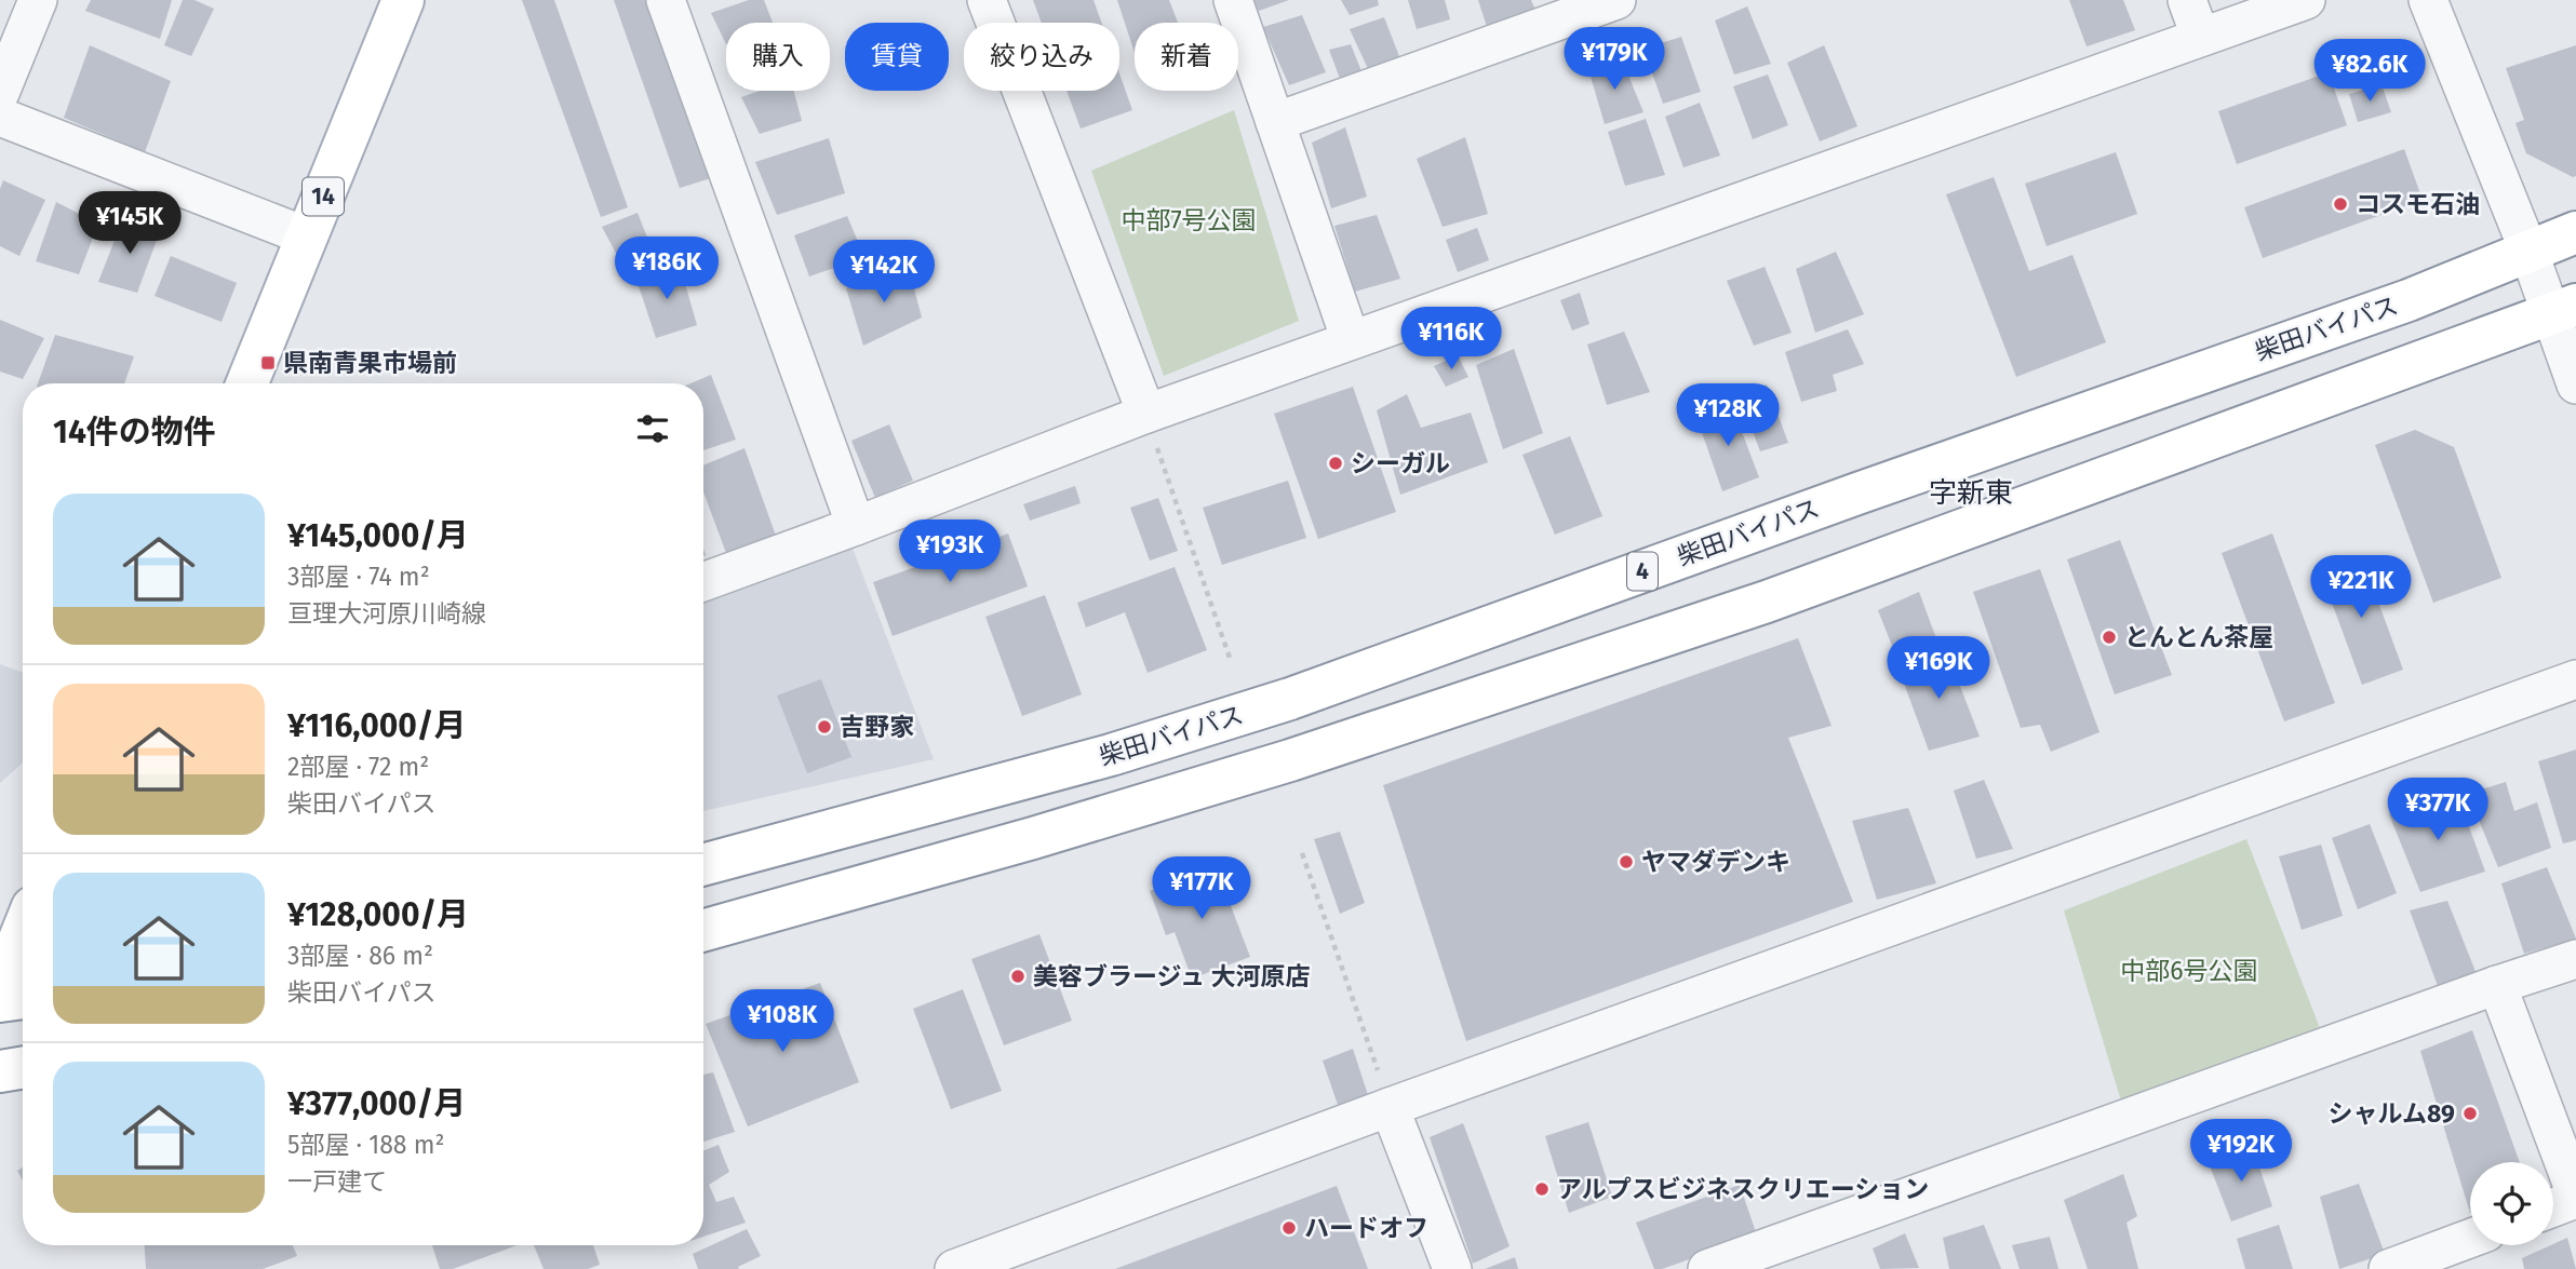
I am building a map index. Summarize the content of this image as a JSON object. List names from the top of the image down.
{
  "streets": {
    "main road": ["14", "柴田バイパス", "4"]
  },
  "districts": ["字新東"],
  "parks": ["中部7号公園", "中部6号公園"],
  "places": {
    "other": [
      "コスモ石油",
      "シーガル",
      "とんとん茶屋",
      "吉野家",
      "ヤマダデンキ",
      "美容ブラージュ 大河原店",
      "シャルム89",
      "アルプスビジネスクリエーション",
      "ハードオフ"
    ],
    "transit": ["県南青果市場前"]
  },
  "page": {
    "chip": [
      "購入",
      "賃貸",
      "絞り込み",
      "新着"
    ],
    "price": [
      "¥179K",
      "¥82.6K",
      "¥145K",
      "¥186K",
      "¥142K",
      "¥116K",
      "¥128K",
      "¥193K",
      "¥221K",
      "¥169K",
      "¥377K",
      "¥177K",
      "¥108K",
      "¥192K"
    ],
    "heading": "14件の物件",
    "list": [
      {
        "name": "¥145,000/月",
        "note": "3部屋 · 74 m² · 亘理大河原川崎線"
      },
      {
        "name": "¥116,000/月",
        "note": "2部屋 · 72 m² · 柴田バイパス"
      },
      {
        "name": "¥128,000/月",
        "note": "3部屋 · 86 m² · 柴田バイパス"
      },
      {
        "name": "¥377,000/月",
        "note": "5部屋 · 188 m² · 一戸建て"
      }
    ]
  }
}
